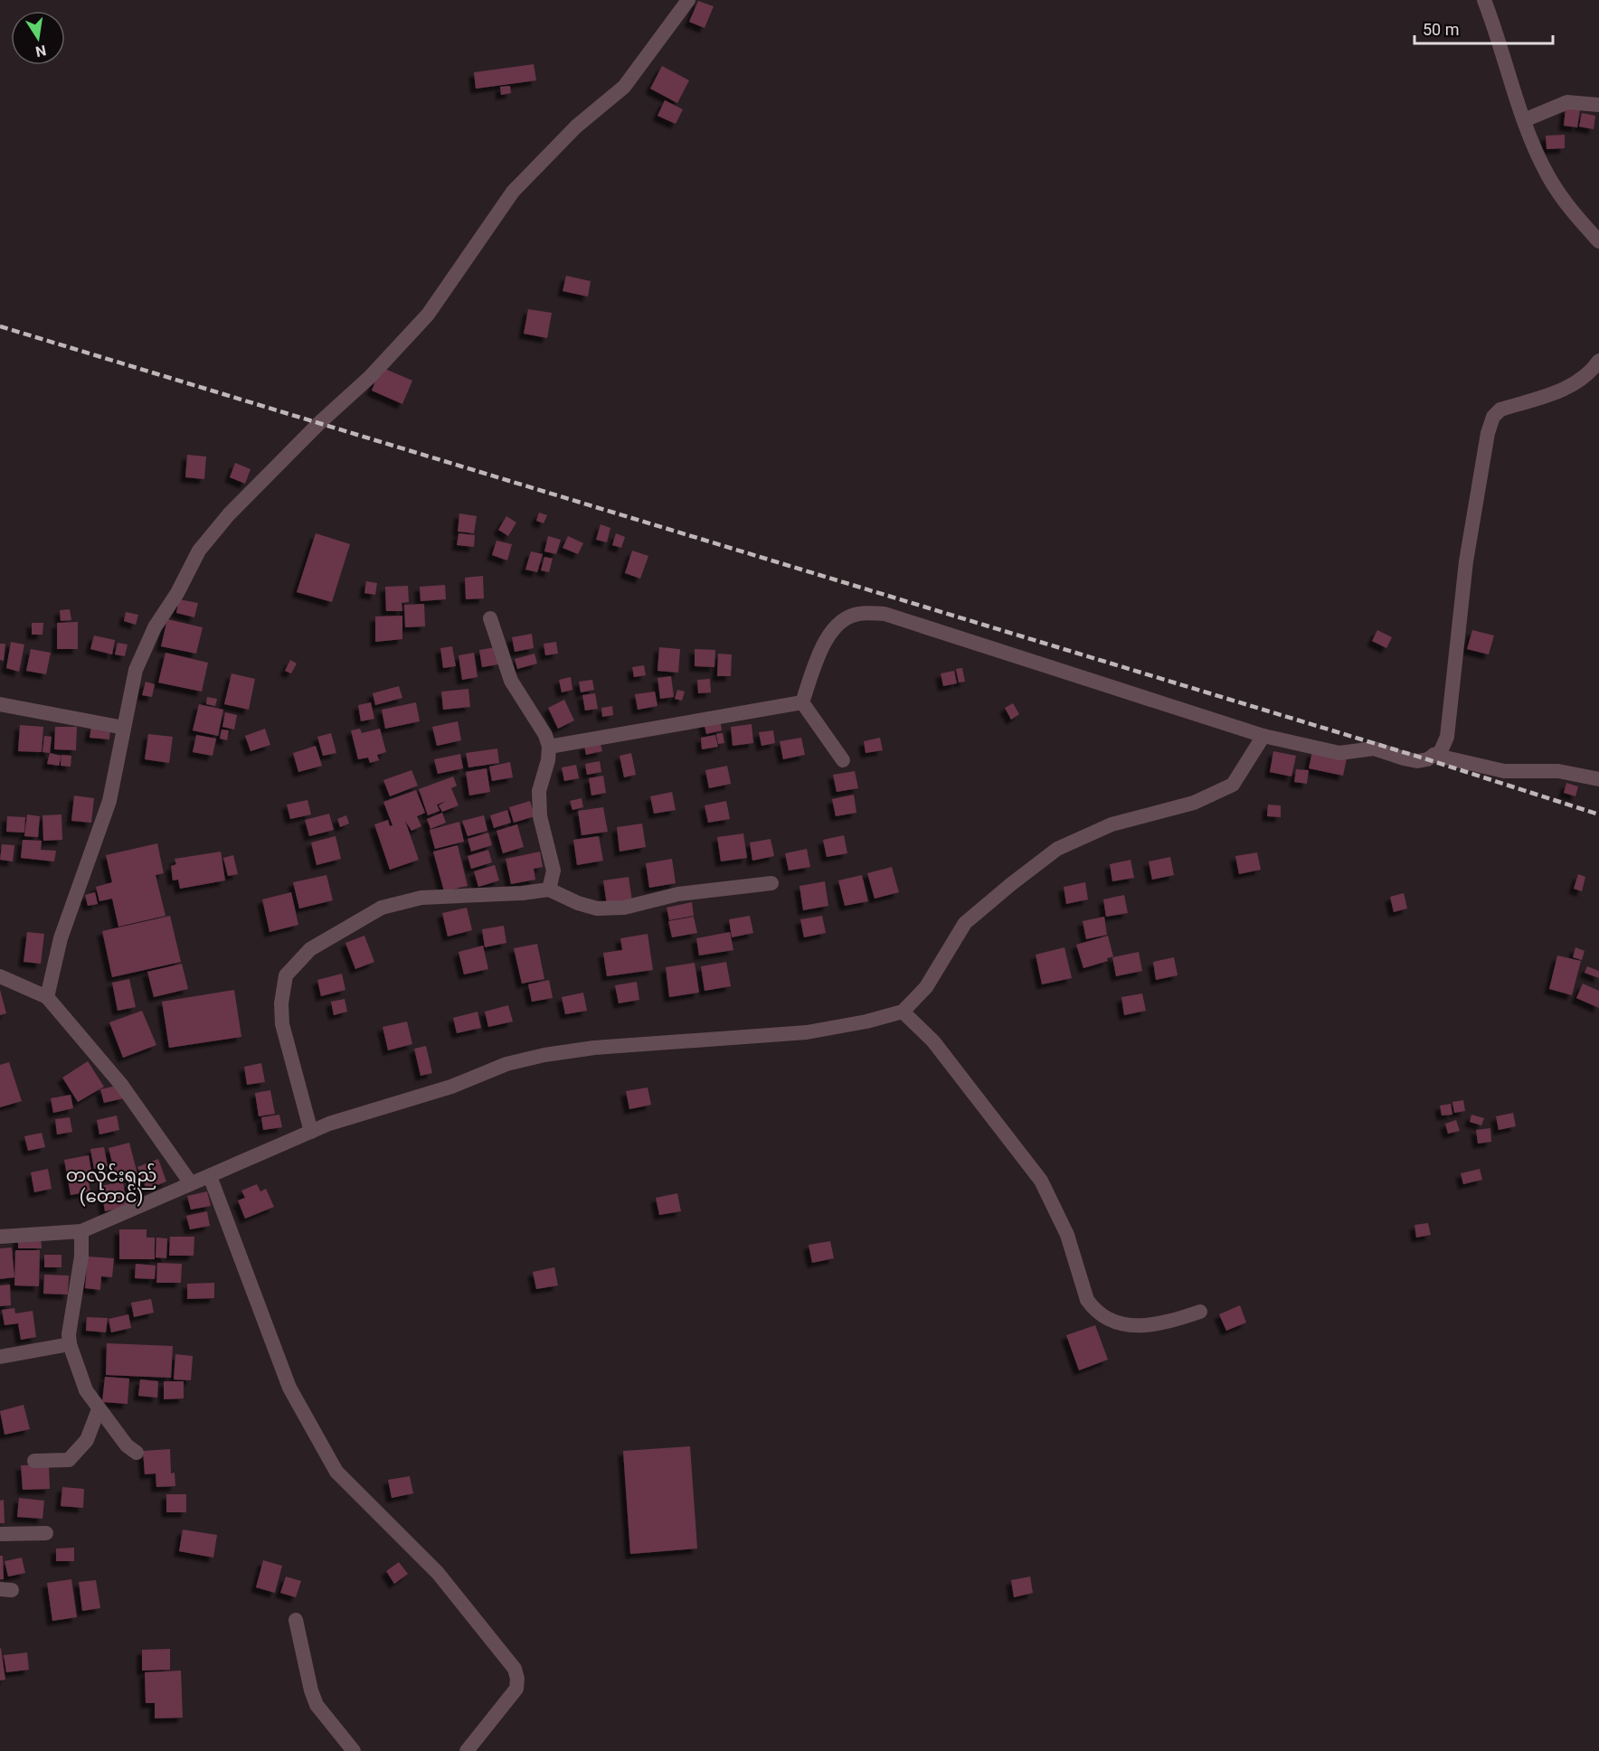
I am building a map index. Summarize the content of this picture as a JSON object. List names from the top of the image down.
{
  "districts": ["တလိုင်းရှည် (တောင်)"],
  "scale_bar": "50 m",
  "north": "bottom"
}
